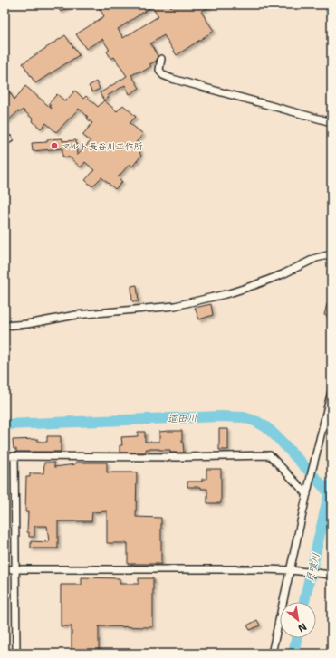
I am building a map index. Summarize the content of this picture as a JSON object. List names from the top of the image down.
{
  "water": ["道田川", "貝喰川"],
  "places": ["マルト長谷川工作所"],
  "north": "bottom right"
}
